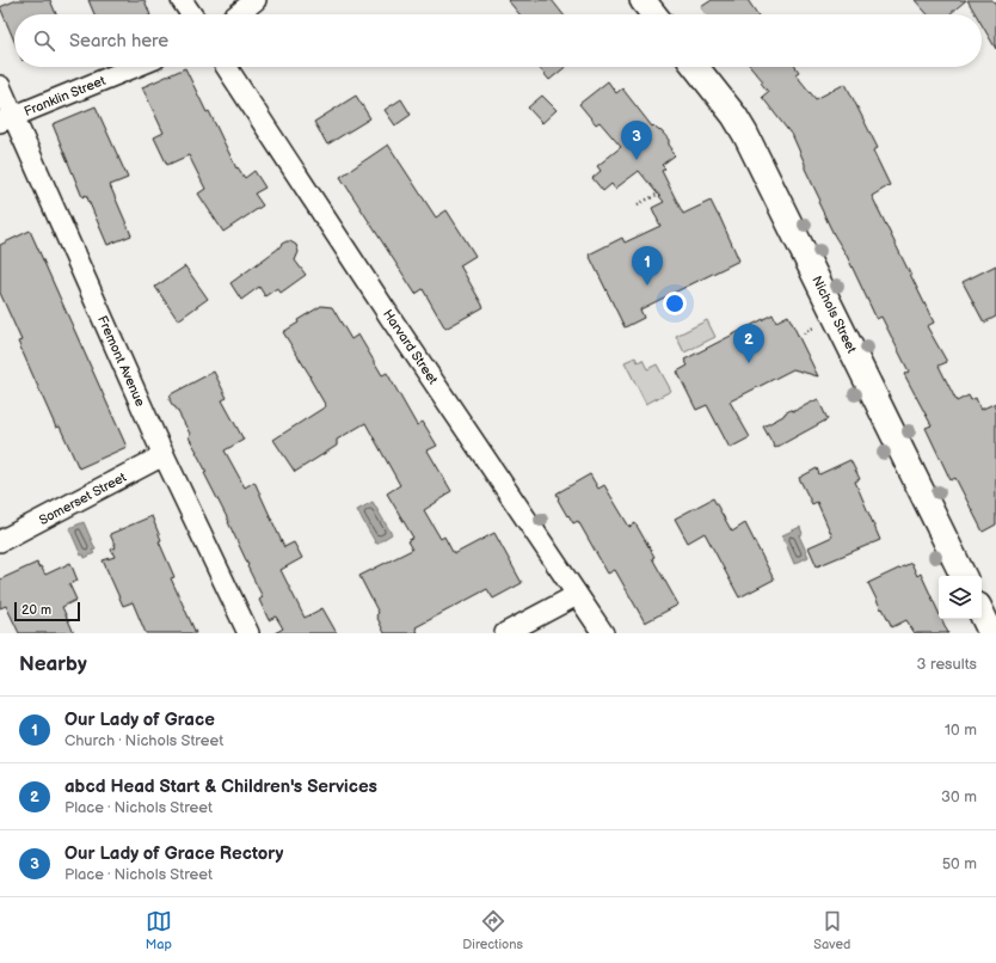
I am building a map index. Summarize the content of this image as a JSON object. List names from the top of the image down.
{
  "streets": {
    "street": [
      "Franklin Street",
      "Nichols Street",
      "Harvard Street",
      "Fremont Avenue",
      "Somerset Street"
    ]
  },
  "crossings": [
    ["Franklin Street", "Fremont Avenue"],
    ["Fremont Avenue", "Somerset Street"]
  ],
  "scale_bar": "20 m",
  "page": {
    "search": "Search here",
    "pins": ["3", "1", "2"],
    "scale": "20 m",
    "heading": ["Nearby", "3 results"],
    "list": [
      {
        "mark": "1",
        "name": "Our Lady of Grace",
        "note": "Church · Nichols Street",
        "value": "10 m"
      },
      {
        "mark": "2",
        "name": "abcd Head Start & Children's Services",
        "note": "Place · Nichols Street",
        "value": "30 m"
      },
      {
        "mark": "3",
        "name": "Our Lady of Grace Rectory",
        "note": "Place · Nichols Street",
        "value": "50 m"
      }
    ],
    "nav": ["Map", "Directions", "Saved"]
  }
}
